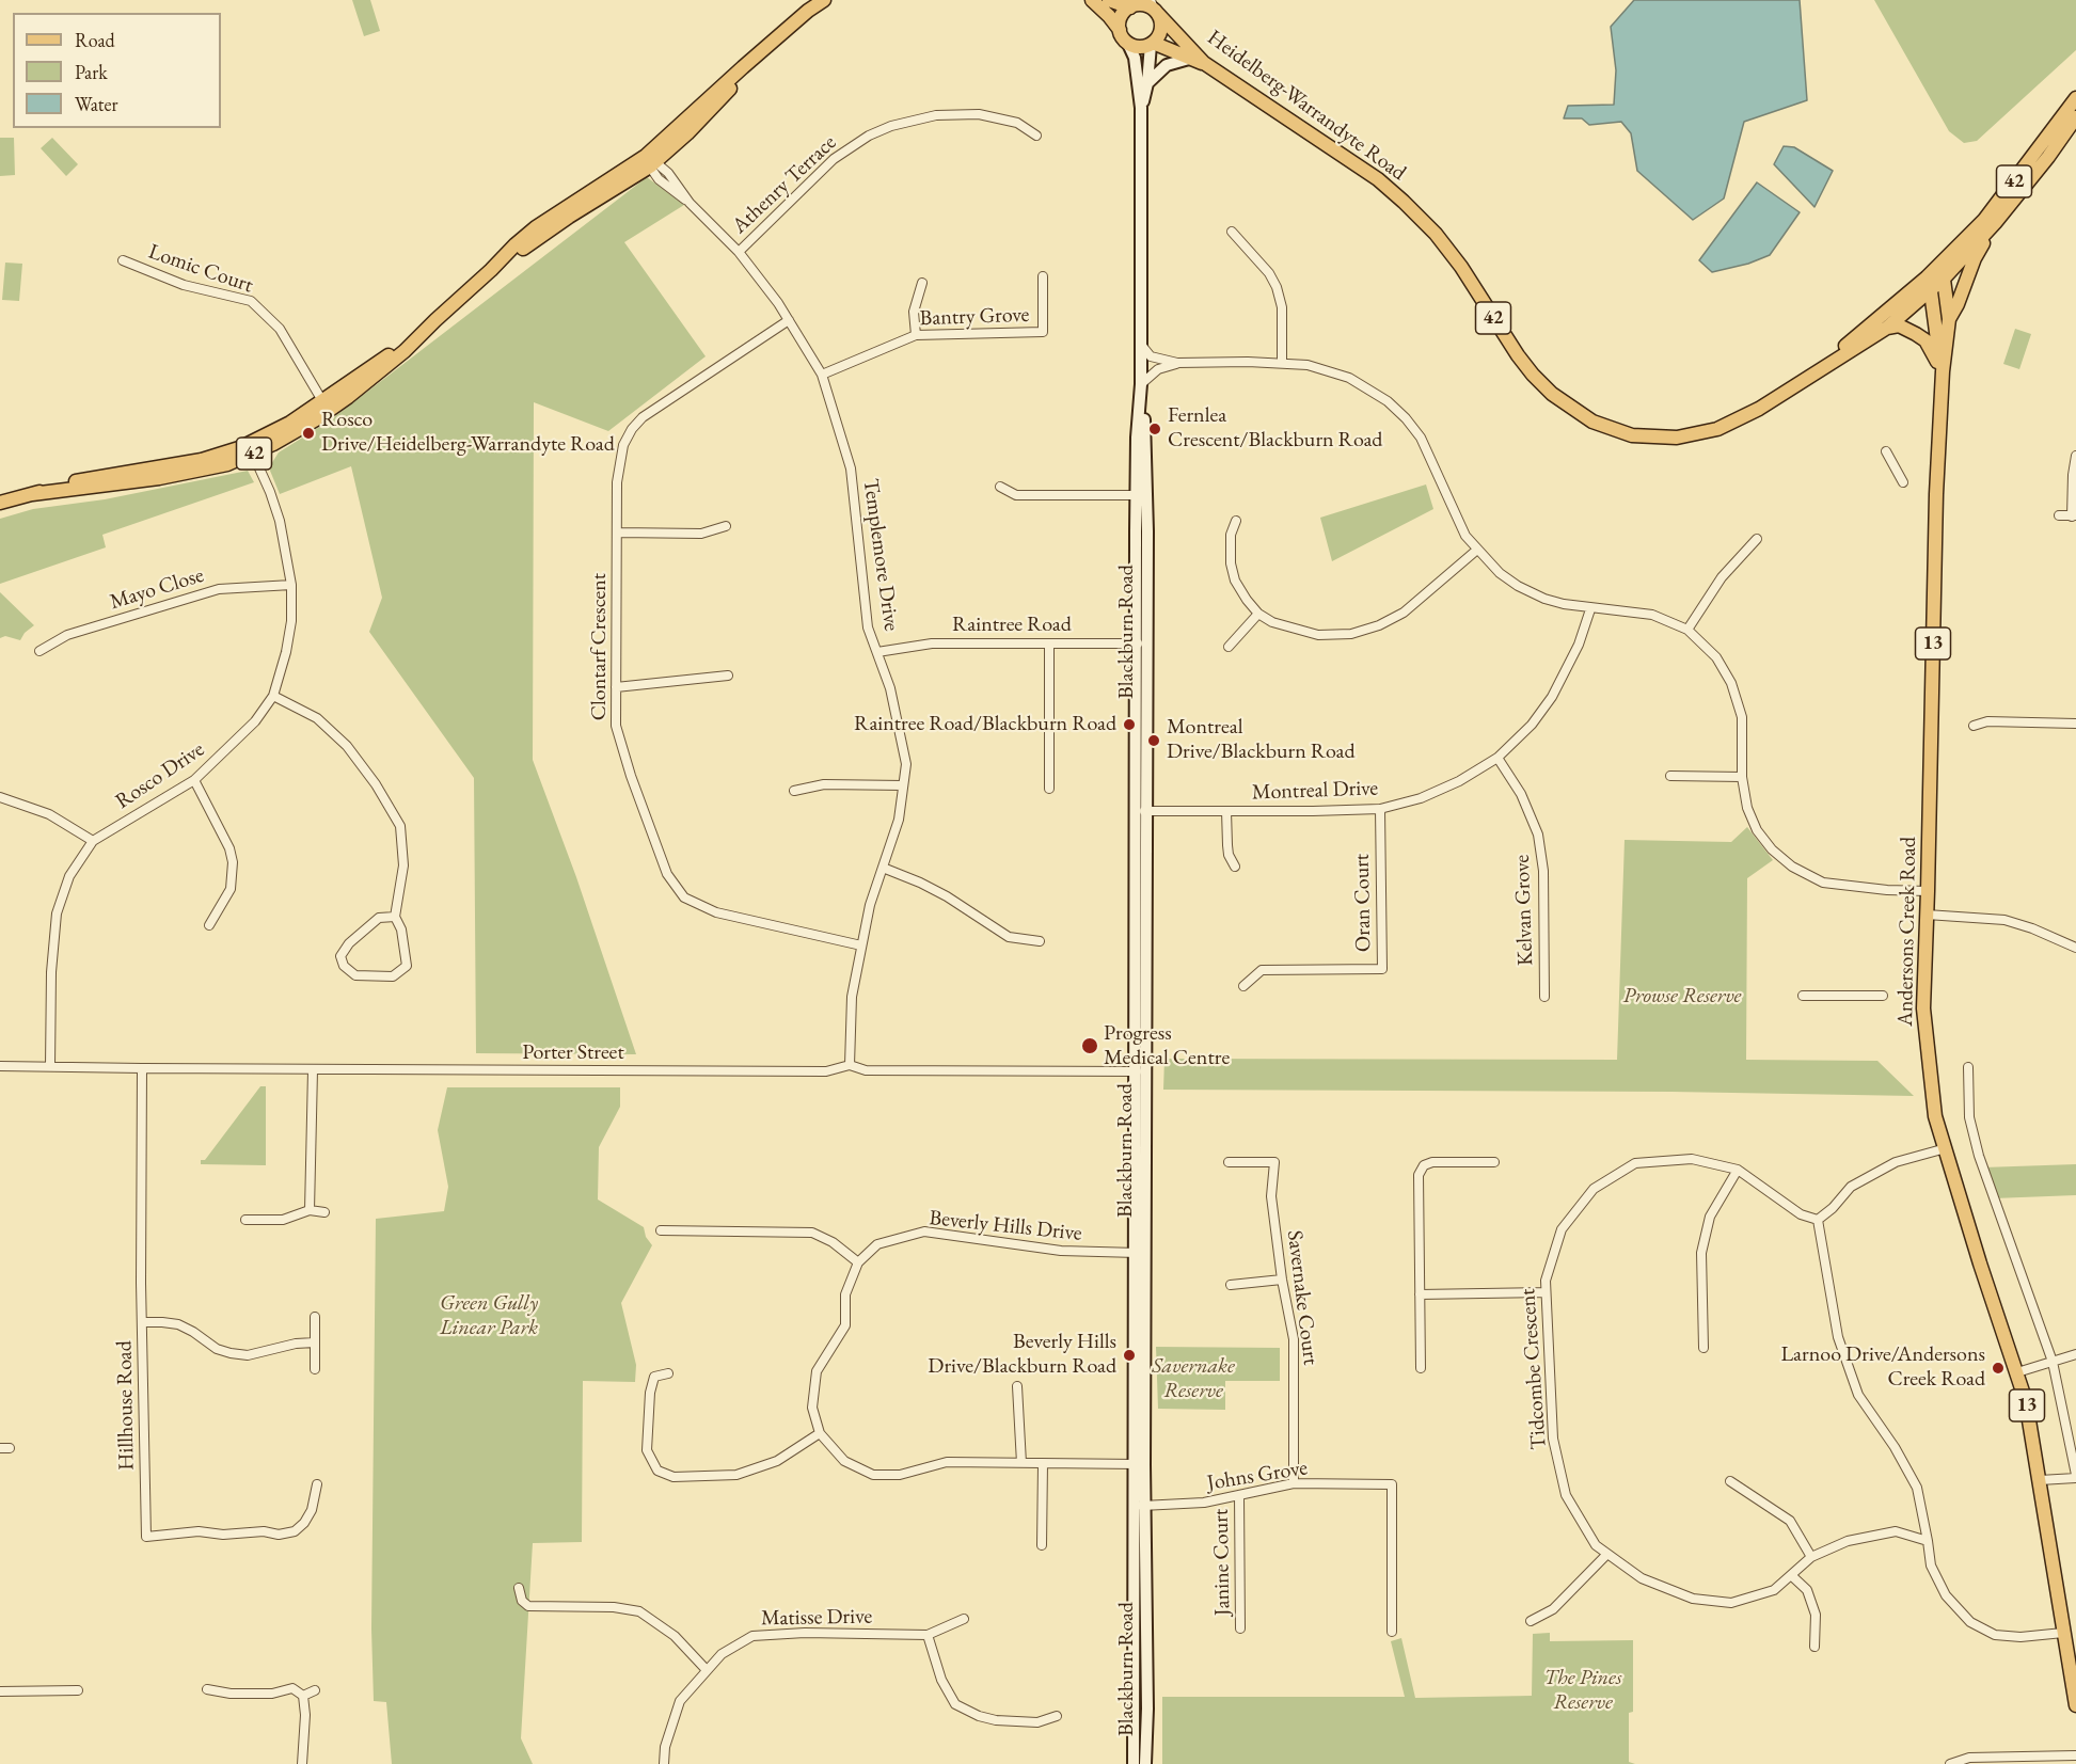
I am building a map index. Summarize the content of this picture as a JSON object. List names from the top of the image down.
{
  "streets": {
    "main road": [
      "Heidelberg-Warrandyte Road",
      "42",
      "Blackburn Road",
      "13",
      "Andersons Creek Road"
    ],
    "street": [
      "Athenry Terrace",
      "Lomic Court",
      "Bantry Grove",
      "Templemore Drive",
      "Mayo Close",
      "Raintree Road",
      "Clontarf Crescent",
      "Rosco Drive",
      "Montreal Drive",
      "Oran Court",
      "Kelvan Grove",
      "Porter Street",
      "Beverly Hills Drive",
      "Savernake Court",
      "Tidcombe Crescent",
      "Hillhouse Road",
      "Johns Grove",
      "Janine Court",
      "Matisse Drive"
    ]
  },
  "crossings": [
    ["Heidelberg-Warrandyte Road", "42"],
    ["Heidelberg-Warrandyte Road", "Blackburn Road"],
    ["Heidelberg-Warrandyte Road", "Andersons Creek Road"],
    ["42", "Lomic Court"],
    ["42", "Templemore Drive"],
    ["42", "Blackburn Road"],
    ["42", "Rosco Drive"],
    ["Athenry Terrace", "Templemore Drive"],
    ["Bantry Grove", "Templemore Drive"],
    ["Templemore Drive", "Raintree Road"],
    ["Templemore Drive", "Clontarf Crescent"],
    ["Templemore Drive", "Porter Street"],
    ["Mayo Close", "Rosco Drive"],
    ["Raintree Road", "Blackburn Road"],
    ["Blackburn Road", "Montreal Drive"],
    ["Blackburn Road", "Porter Street"],
    ["Blackburn Road", "Beverly Hills Drive"],
    ["Blackburn Road", "Johns Grove"],
    ["Rosco Drive", "Porter Street"],
    ["Montreal Drive", "Oran Court"],
    ["Montreal Drive", "Kelvan Grove"],
    ["Porter Street", "Hillhouse Road"],
    ["Savernake Court", "Johns Grove"],
    ["Johns Grove", "Janine Court"]
  ],
  "parks": [
    "Prowse Reserve",
    "Green Gully Linear Park",
    "Savernake Reserve",
    "The Pines Reserve"
  ],
  "places": [
    "Fernlea Crescent/Blackburn Road",
    "Rosco Drive/Heidelberg-Warrandyte Road",
    "Raintree Road/Blackburn Road",
    "Montreal Drive/Blackburn Road",
    "Progress Medical Centre",
    "Beverly Hills Drive/Blackburn Road",
    "Larnoo Drive/Andersons Creek Road"
  ],
  "legend": ["Road", "Park", "Water"]
}
